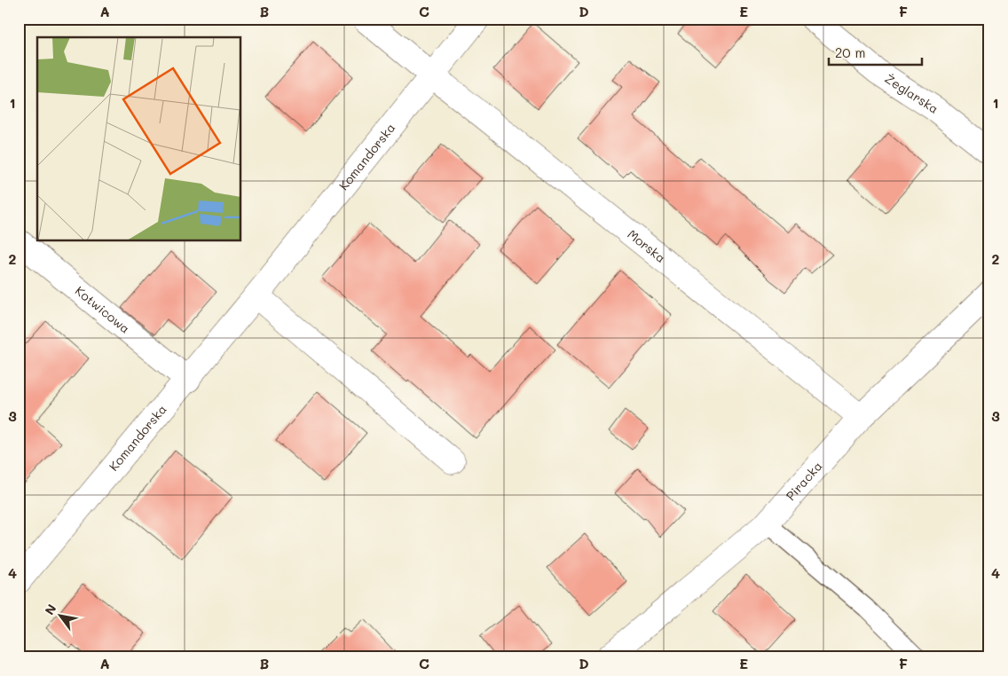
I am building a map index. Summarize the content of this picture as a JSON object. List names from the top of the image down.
{
  "streets": {
    "street": [
      "Żeglarska",
      "Komandorska",
      "Morska",
      "Kotwicowa",
      "Piracka"
    ]
  },
  "crossings": [
    ["Komandorska", "Morska"],
    ["Komandorska", "Kotwicowa"],
    ["Morska", "Piracka"]
  ],
  "scale_bar": "20 m",
  "north": "top left",
  "grid": {
    "columns": [
      "A",
      "B",
      "C",
      "D",
      "E",
      "F"
    ],
    "rows": [
      "1",
      "2",
      "3",
      "4"
    ]
  }
}
